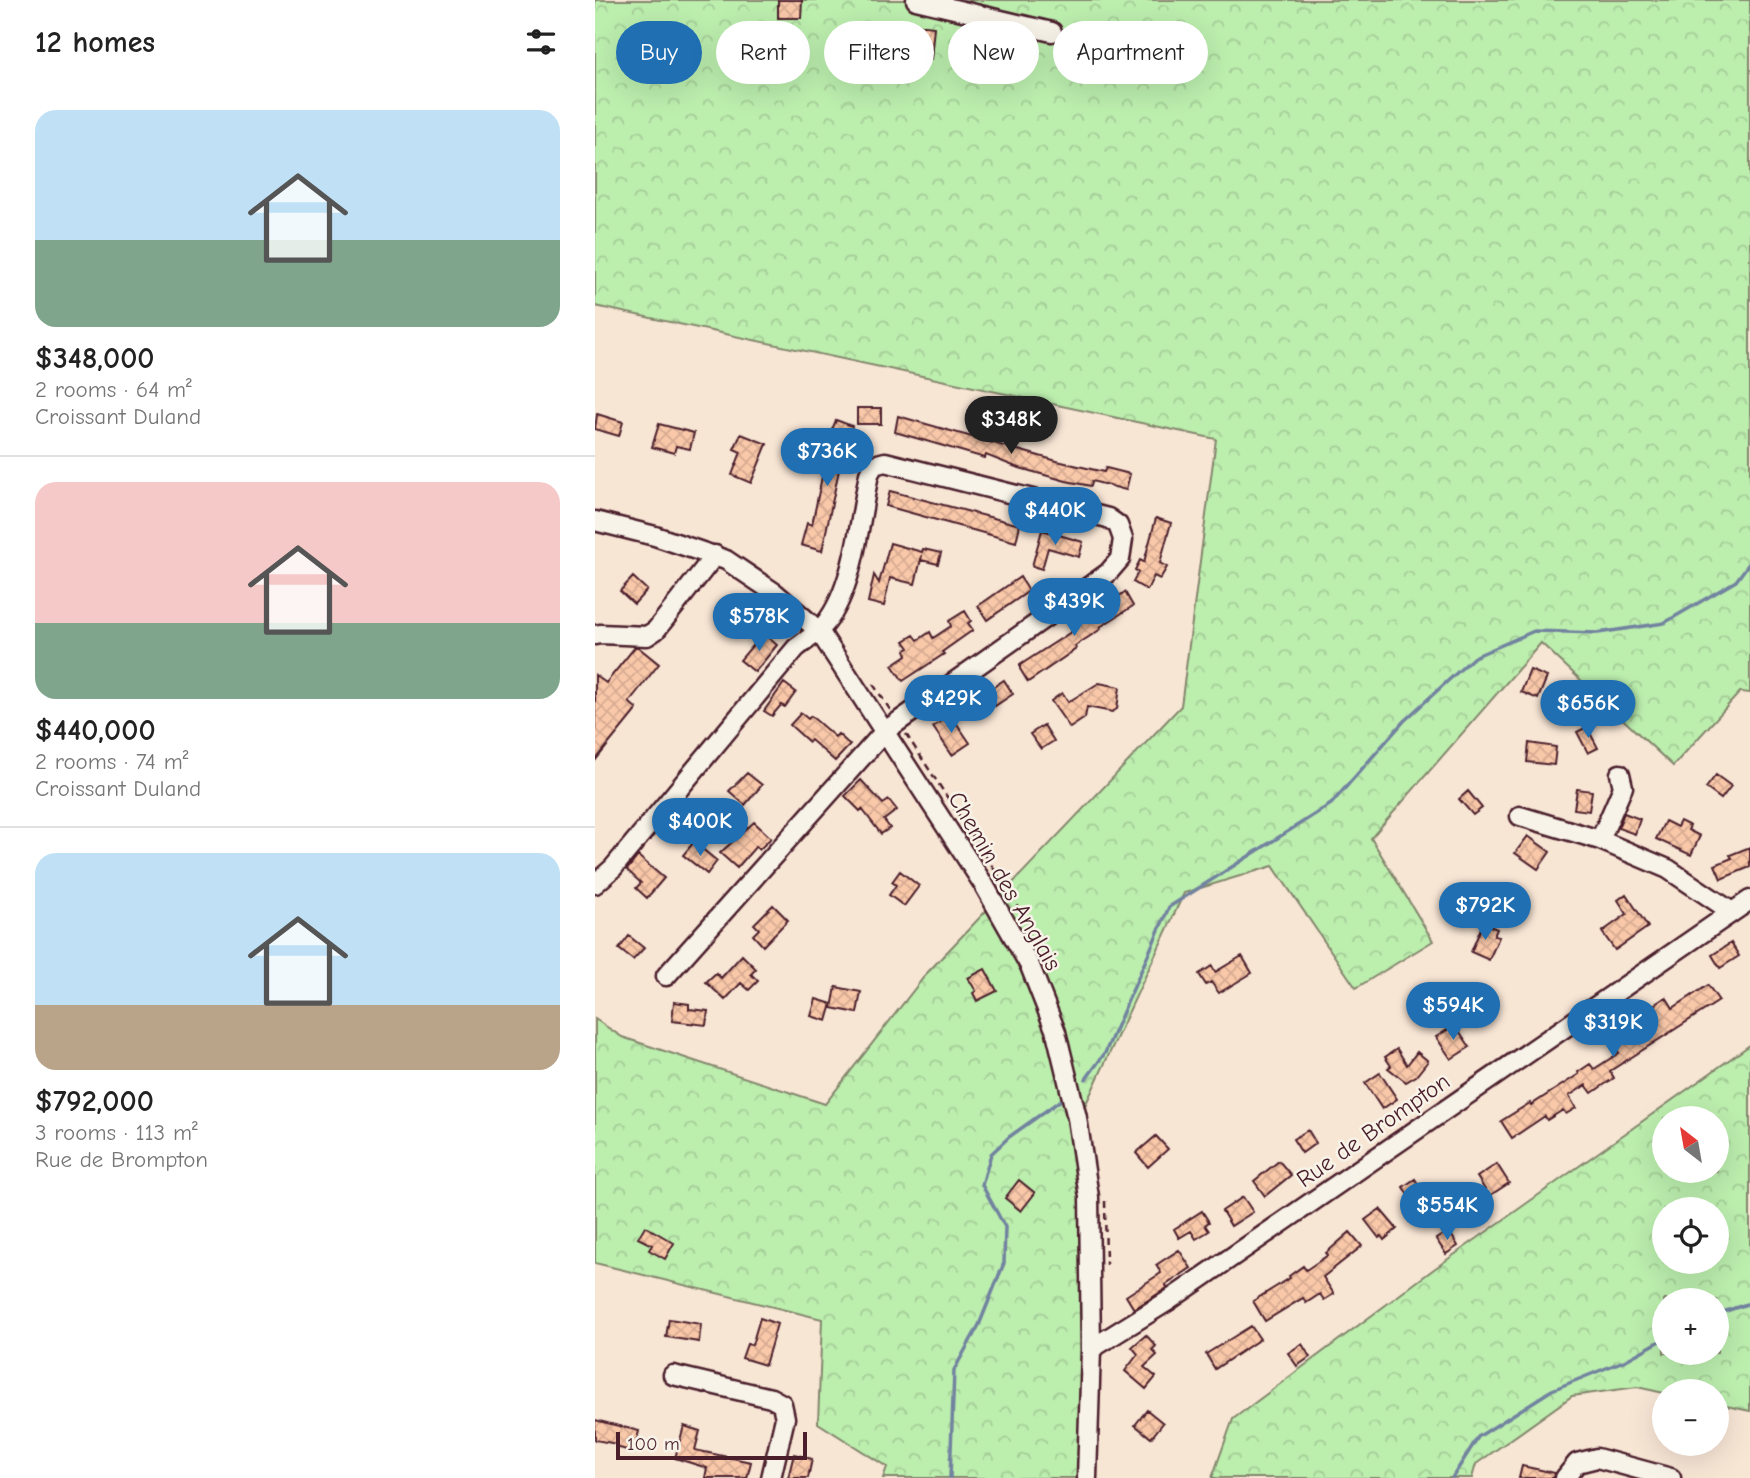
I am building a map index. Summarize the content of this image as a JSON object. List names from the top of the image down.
{
  "streets": {
    "street": ["Chemin des Anglais", "Rue de Brompton"]
  },
  "crossings": [
    ["Chemin des Anglais", "Rue de Brompton"]
  ],
  "scale_bar": "100 m",
  "north": "top left",
  "page": {
    "heading": "12 homes",
    "chip": [
      "Buy",
      "Rent",
      "Filters",
      "New",
      "Apartment"
    ],
    "list": [
      {
        "name": "$348,000",
        "note": "2 rooms · 64 m² · Croissant Duland"
      },
      {
        "name": "$440,000",
        "note": "2 rooms · 74 m² · Croissant Duland"
      },
      {
        "name": "$792,000",
        "note": "3 rooms · 113 m² · Rue de Brompton"
      }
    ],
    "price": [
      "$348K",
      "$736K",
      "$440K",
      "$439K",
      "$578K",
      "$429K",
      "$656K",
      "$400K",
      "$792K",
      "$594K",
      "$319K",
      "$554K"
    ],
    "map_buttons": ["+", "−"],
    "scale": "100 m"
  }
}
